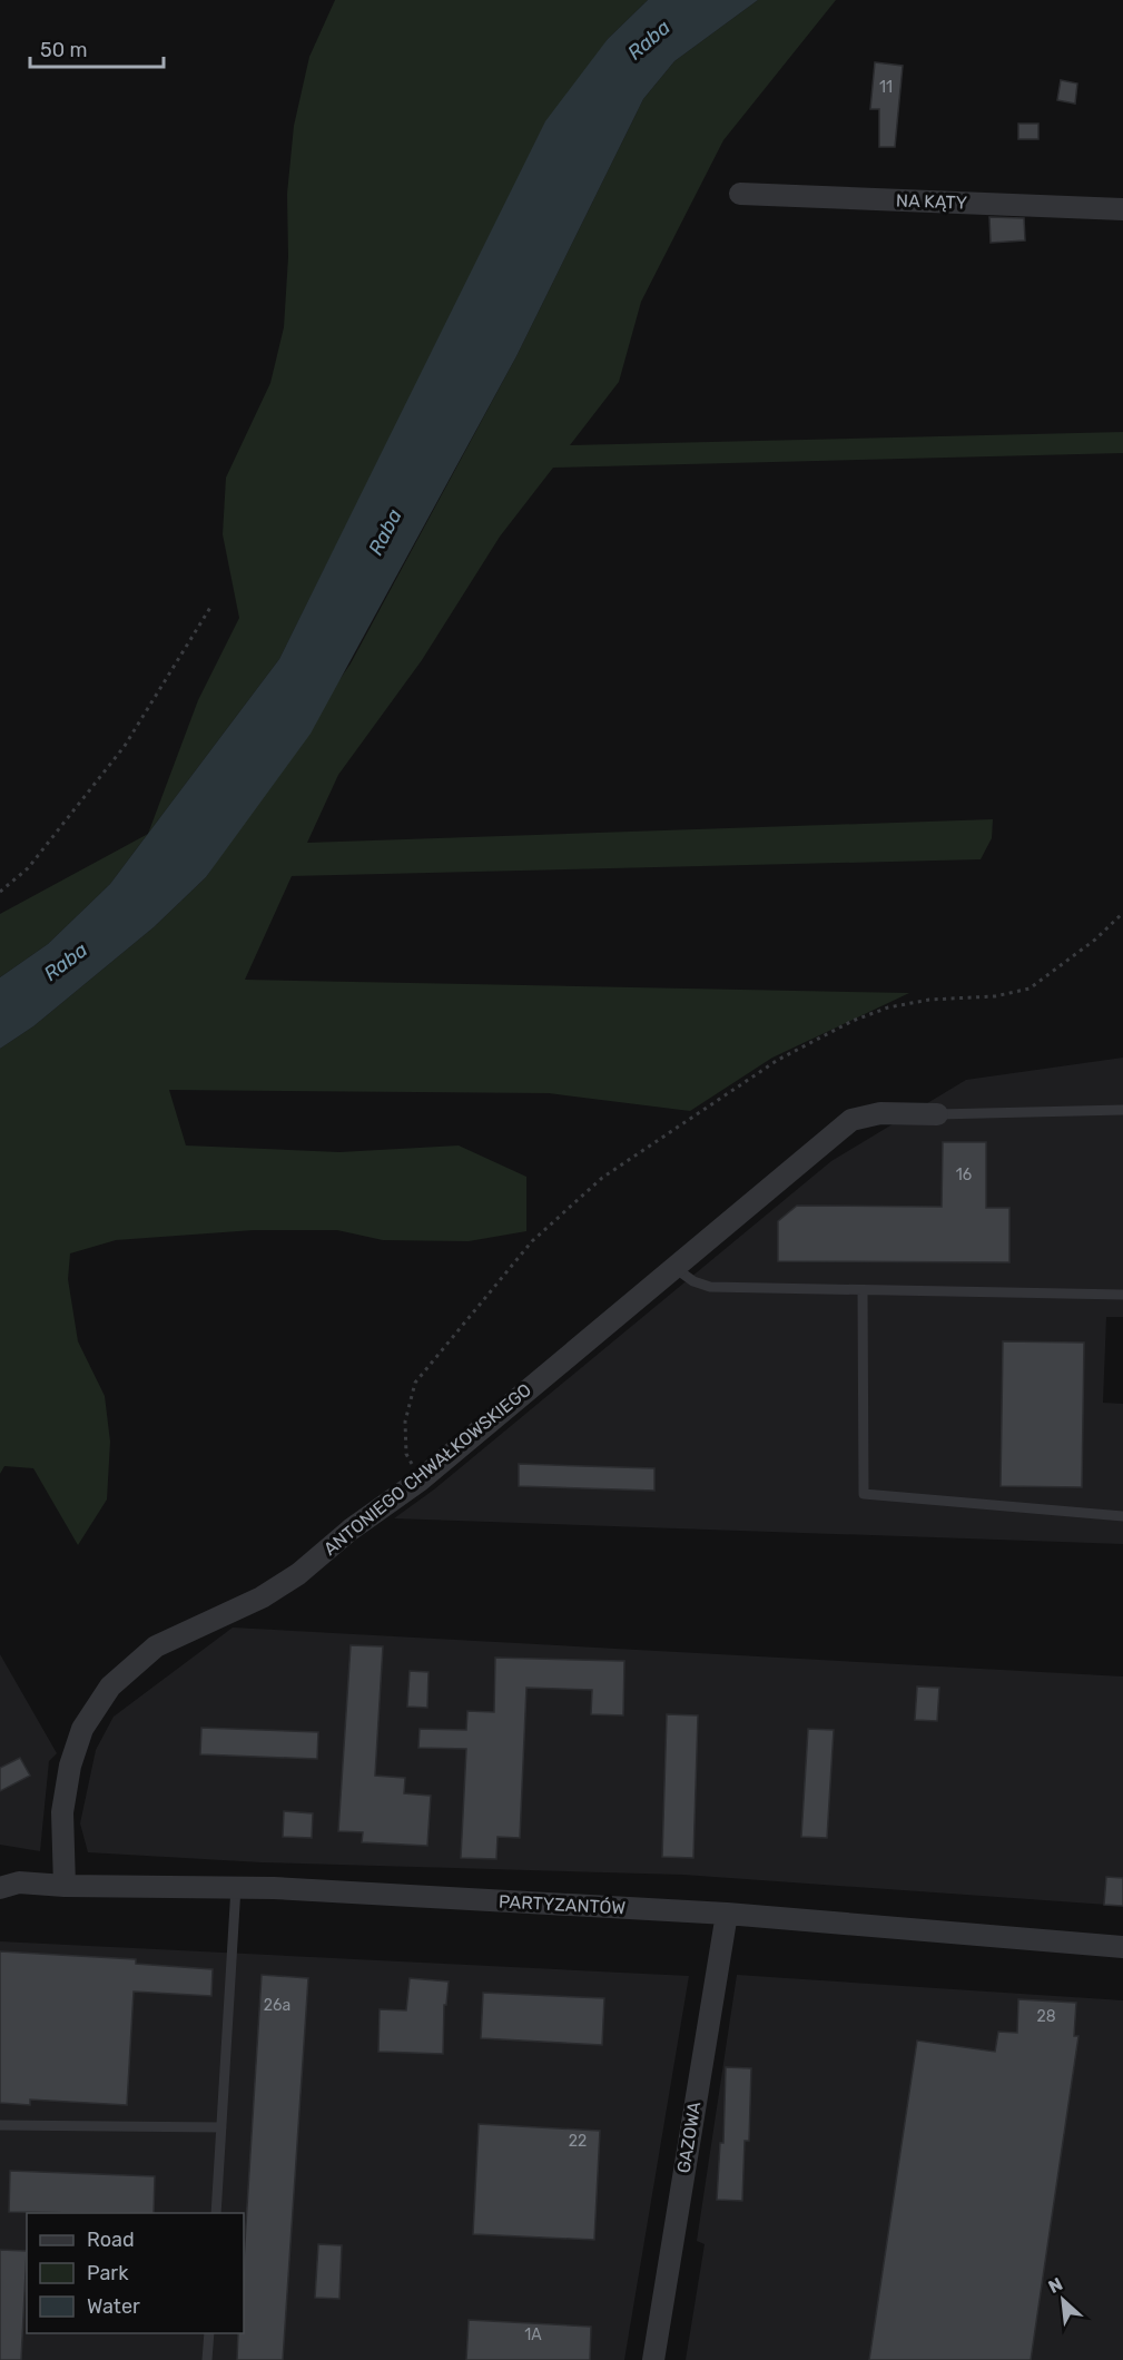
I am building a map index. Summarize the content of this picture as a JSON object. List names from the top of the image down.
{
  "streets": {
    "street": [
      "NA KĄTY",
      "ANTONIEGO CHWAŁKOWSKIEGO",
      "PARTYZANTÓW",
      "GAZOWA"
    ]
  },
  "crossings": [
    ["ANTONIEGO CHWAŁKOWSKIEGO", "PARTYZANTÓW"],
    ["PARTYZANTÓW", "GAZOWA"]
  ],
  "water": ["Raba"],
  "house_numbers": [
    "11",
    "16",
    "26a",
    "28",
    "22",
    "1A"
  ],
  "legend": ["Road", "Park", "Water"],
  "scale_bar": "50 m",
  "north": "top left"
}
